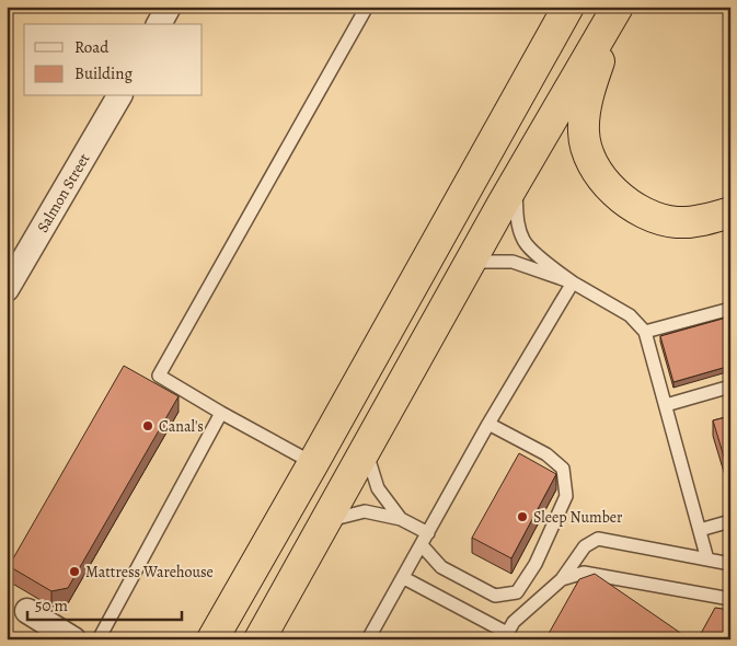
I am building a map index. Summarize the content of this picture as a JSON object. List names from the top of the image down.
{
  "streets": {
    "street": ["Salmon Street"]
  },
  "places": ["Canal's", "Sleep Number", "Mattress Warehouse"],
  "legend": ["Road", "Building"],
  "scale_bar": "50 m"
}
